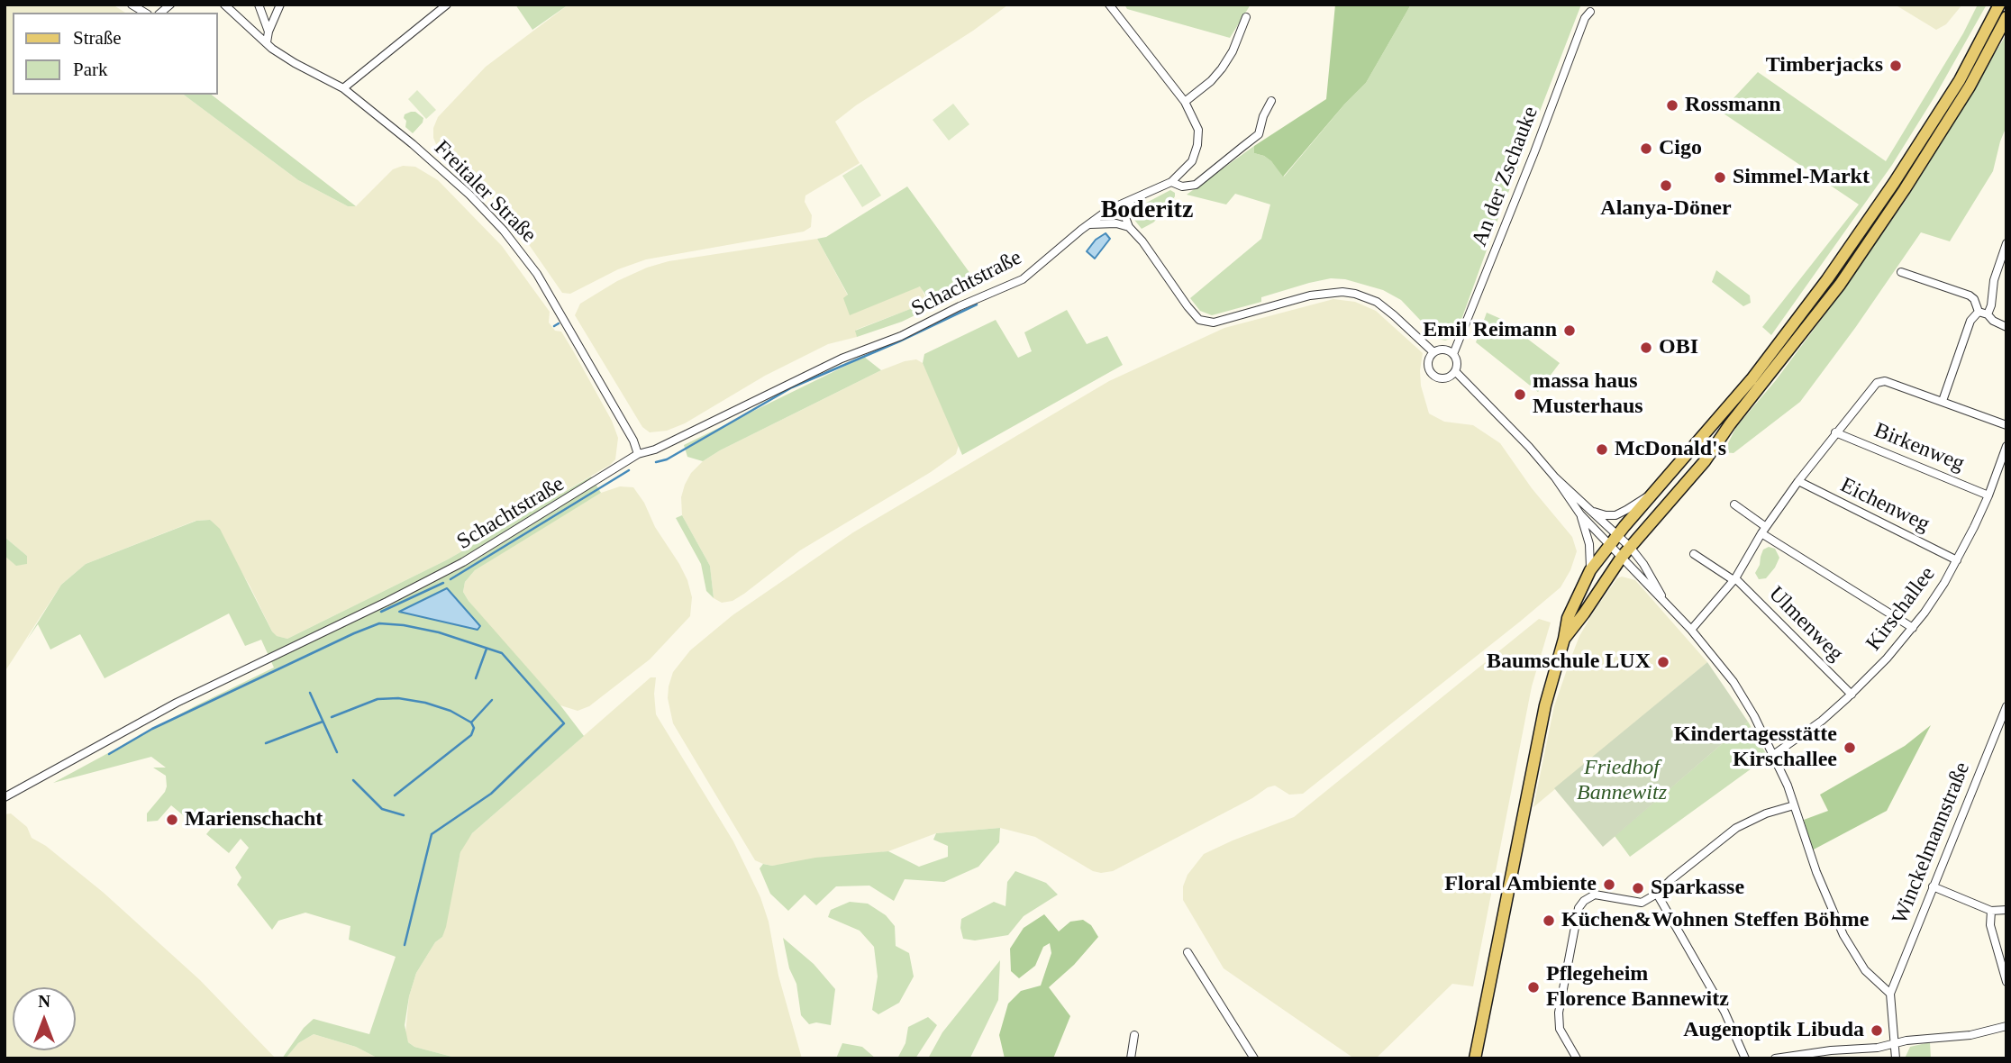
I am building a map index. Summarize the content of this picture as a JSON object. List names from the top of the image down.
{
  "streets": {
    "street": [
      "An der Zschauke",
      "Freitaler Straße",
      "Schachtstraße",
      "Birkenweg",
      "Eichenweg",
      "Kirschallee",
      "Ulmenweg",
      "Winckelmannstraße"
    ]
  },
  "crossings": [
    ["Freitaler Straße", "Schachtstraße"],
    ["Birkenweg", "Kirschallee"],
    ["Eichenweg", "Kirschallee"],
    ["Kirschallee", "Ulmenweg"]
  ],
  "districts": ["Boderitz"],
  "parks": ["Friedhof Bannewitz"],
  "places": [
    "Timberjacks",
    "Rossmann",
    "Cigo",
    "Simmel-Markt",
    "Alanya-Döner",
    "Emil Reimann",
    "OBI",
    "massa haus Musterhaus",
    "McDonald's",
    "Baumschule LUX",
    "Kindertagesstätte Kirschallee",
    "Marienschacht",
    "Floral Ambiente",
    "Sparkasse",
    "Küchen&Wohnen Steffen Böhme",
    "Pflegeheim Florence Bannewitz",
    "Augenoptik Libuda"
  ],
  "legend": ["Straße", "Park"],
  "north": "top"
}
